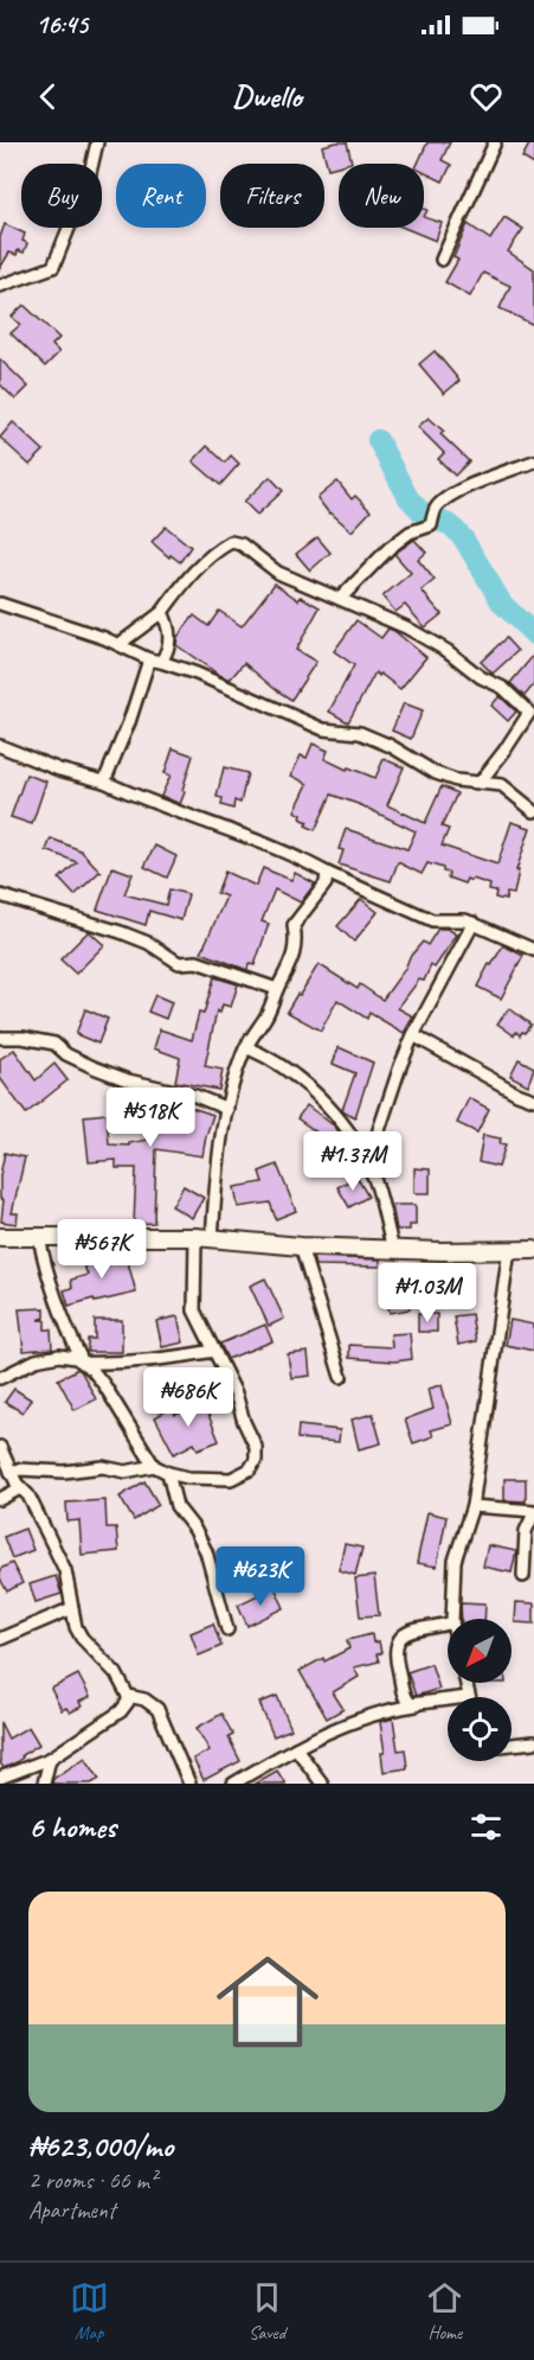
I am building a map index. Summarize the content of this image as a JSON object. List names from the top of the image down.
{
  "north": "bottom left",
  "page": {
    "status": "16:45",
    "header": "Dwello",
    "chip": [
      "Buy",
      "Rent",
      "Filters",
      "New"
    ],
    "price": [
      "₦518K",
      "₦1.37M",
      "₦567K",
      "₦1.03M",
      "₦686K",
      "₦623K"
    ],
    "heading": "6 homes",
    "list": [
      {
        "name": "₦623,000/mo",
        "note": "2 rooms · 66 m² · Apartment"
      }
    ],
    "tabs": ["Map", "Saved", "Home"]
  }
}
